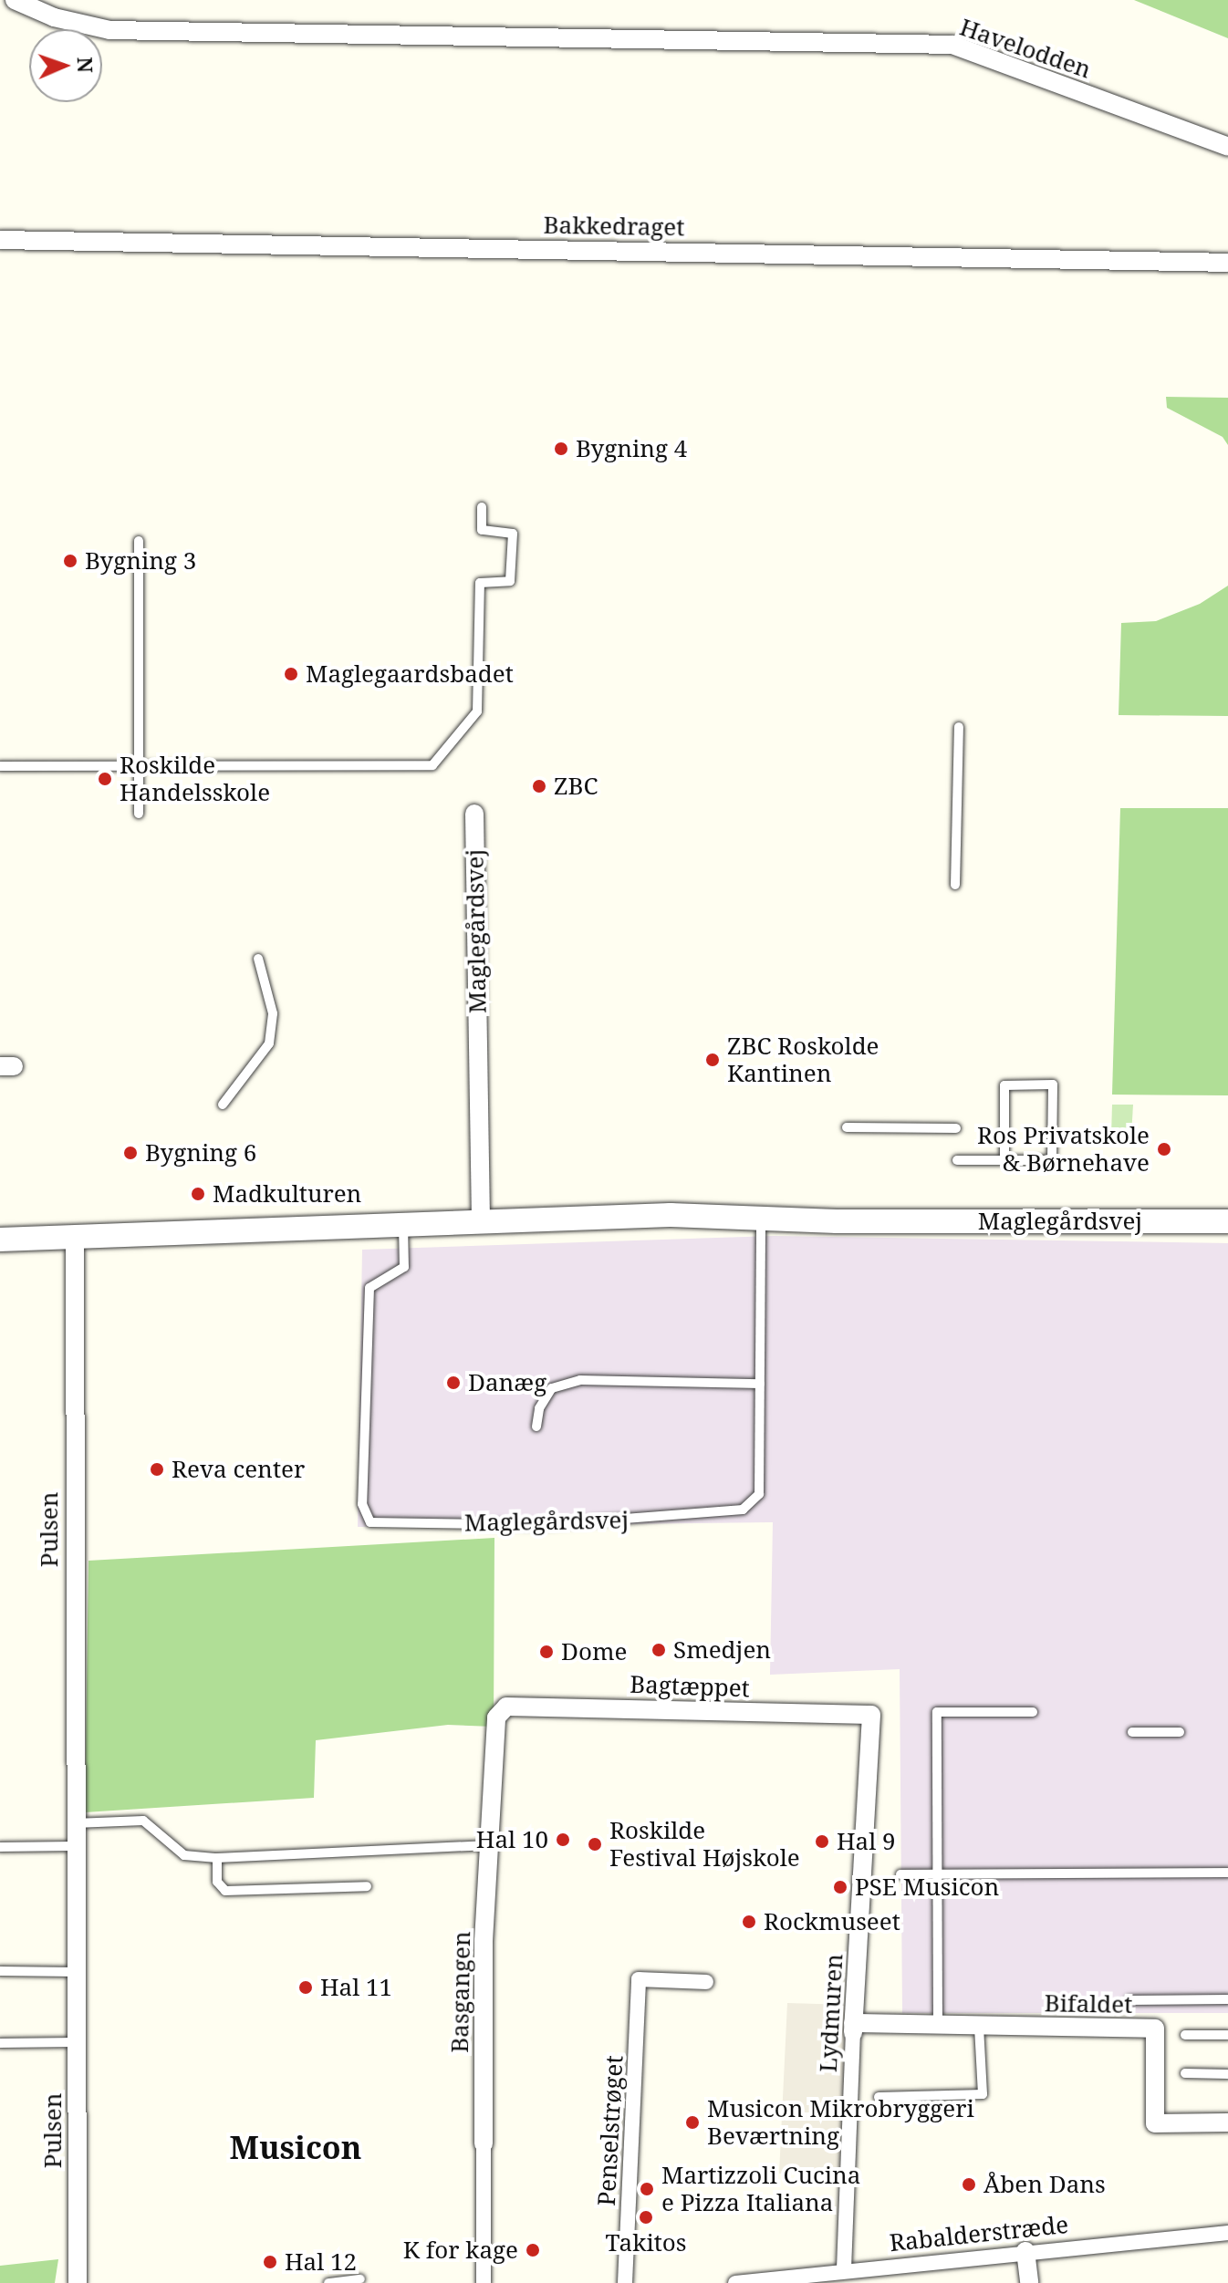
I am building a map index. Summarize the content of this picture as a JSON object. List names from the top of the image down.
{
  "streets": {
    "street": [
      "Havelodden",
      "Bakkedraget",
      "Maglegårdsvej",
      "Pulsen",
      "Bagtæppet",
      "Basgangen",
      "Bifaldet",
      "Lydmuren",
      "Penselstrøget",
      "Rabalderstræde"
    ]
  },
  "crossings": [
    ["Maglegårdsvej", "Pulsen"],
    ["Bagtæppet", "Basgangen"],
    ["Bagtæppet", "Lydmuren"],
    ["Bifaldet", "Lydmuren"],
    ["Lydmuren", "Rabalderstræde"]
  ],
  "districts": ["Musicon"],
  "places": [
    "Bygning 4",
    "Bygning 3",
    "Maglegaardsbadet",
    "Roskilde Handelsskole",
    "ZBC",
    "ZBC Roskolde Kantinen",
    "Ros Privatskole & Børnehave",
    "Bygning 6",
    "Madkulturen",
    "Danæg",
    "Reva center",
    "Smedjen",
    "Dome",
    "Hal 10",
    "Hal 9",
    "Roskilde Festival Højskole",
    "PSE Musicon",
    "Rockmuseet",
    "Hal 11",
    "Musicon Mikrobryggeri Beværtning",
    "Åben Dans",
    "Martizzoli Cucina e Pizza Italiana",
    "Takitos",
    "K for kage",
    "Hal 12"
  ],
  "north": "right"
}
